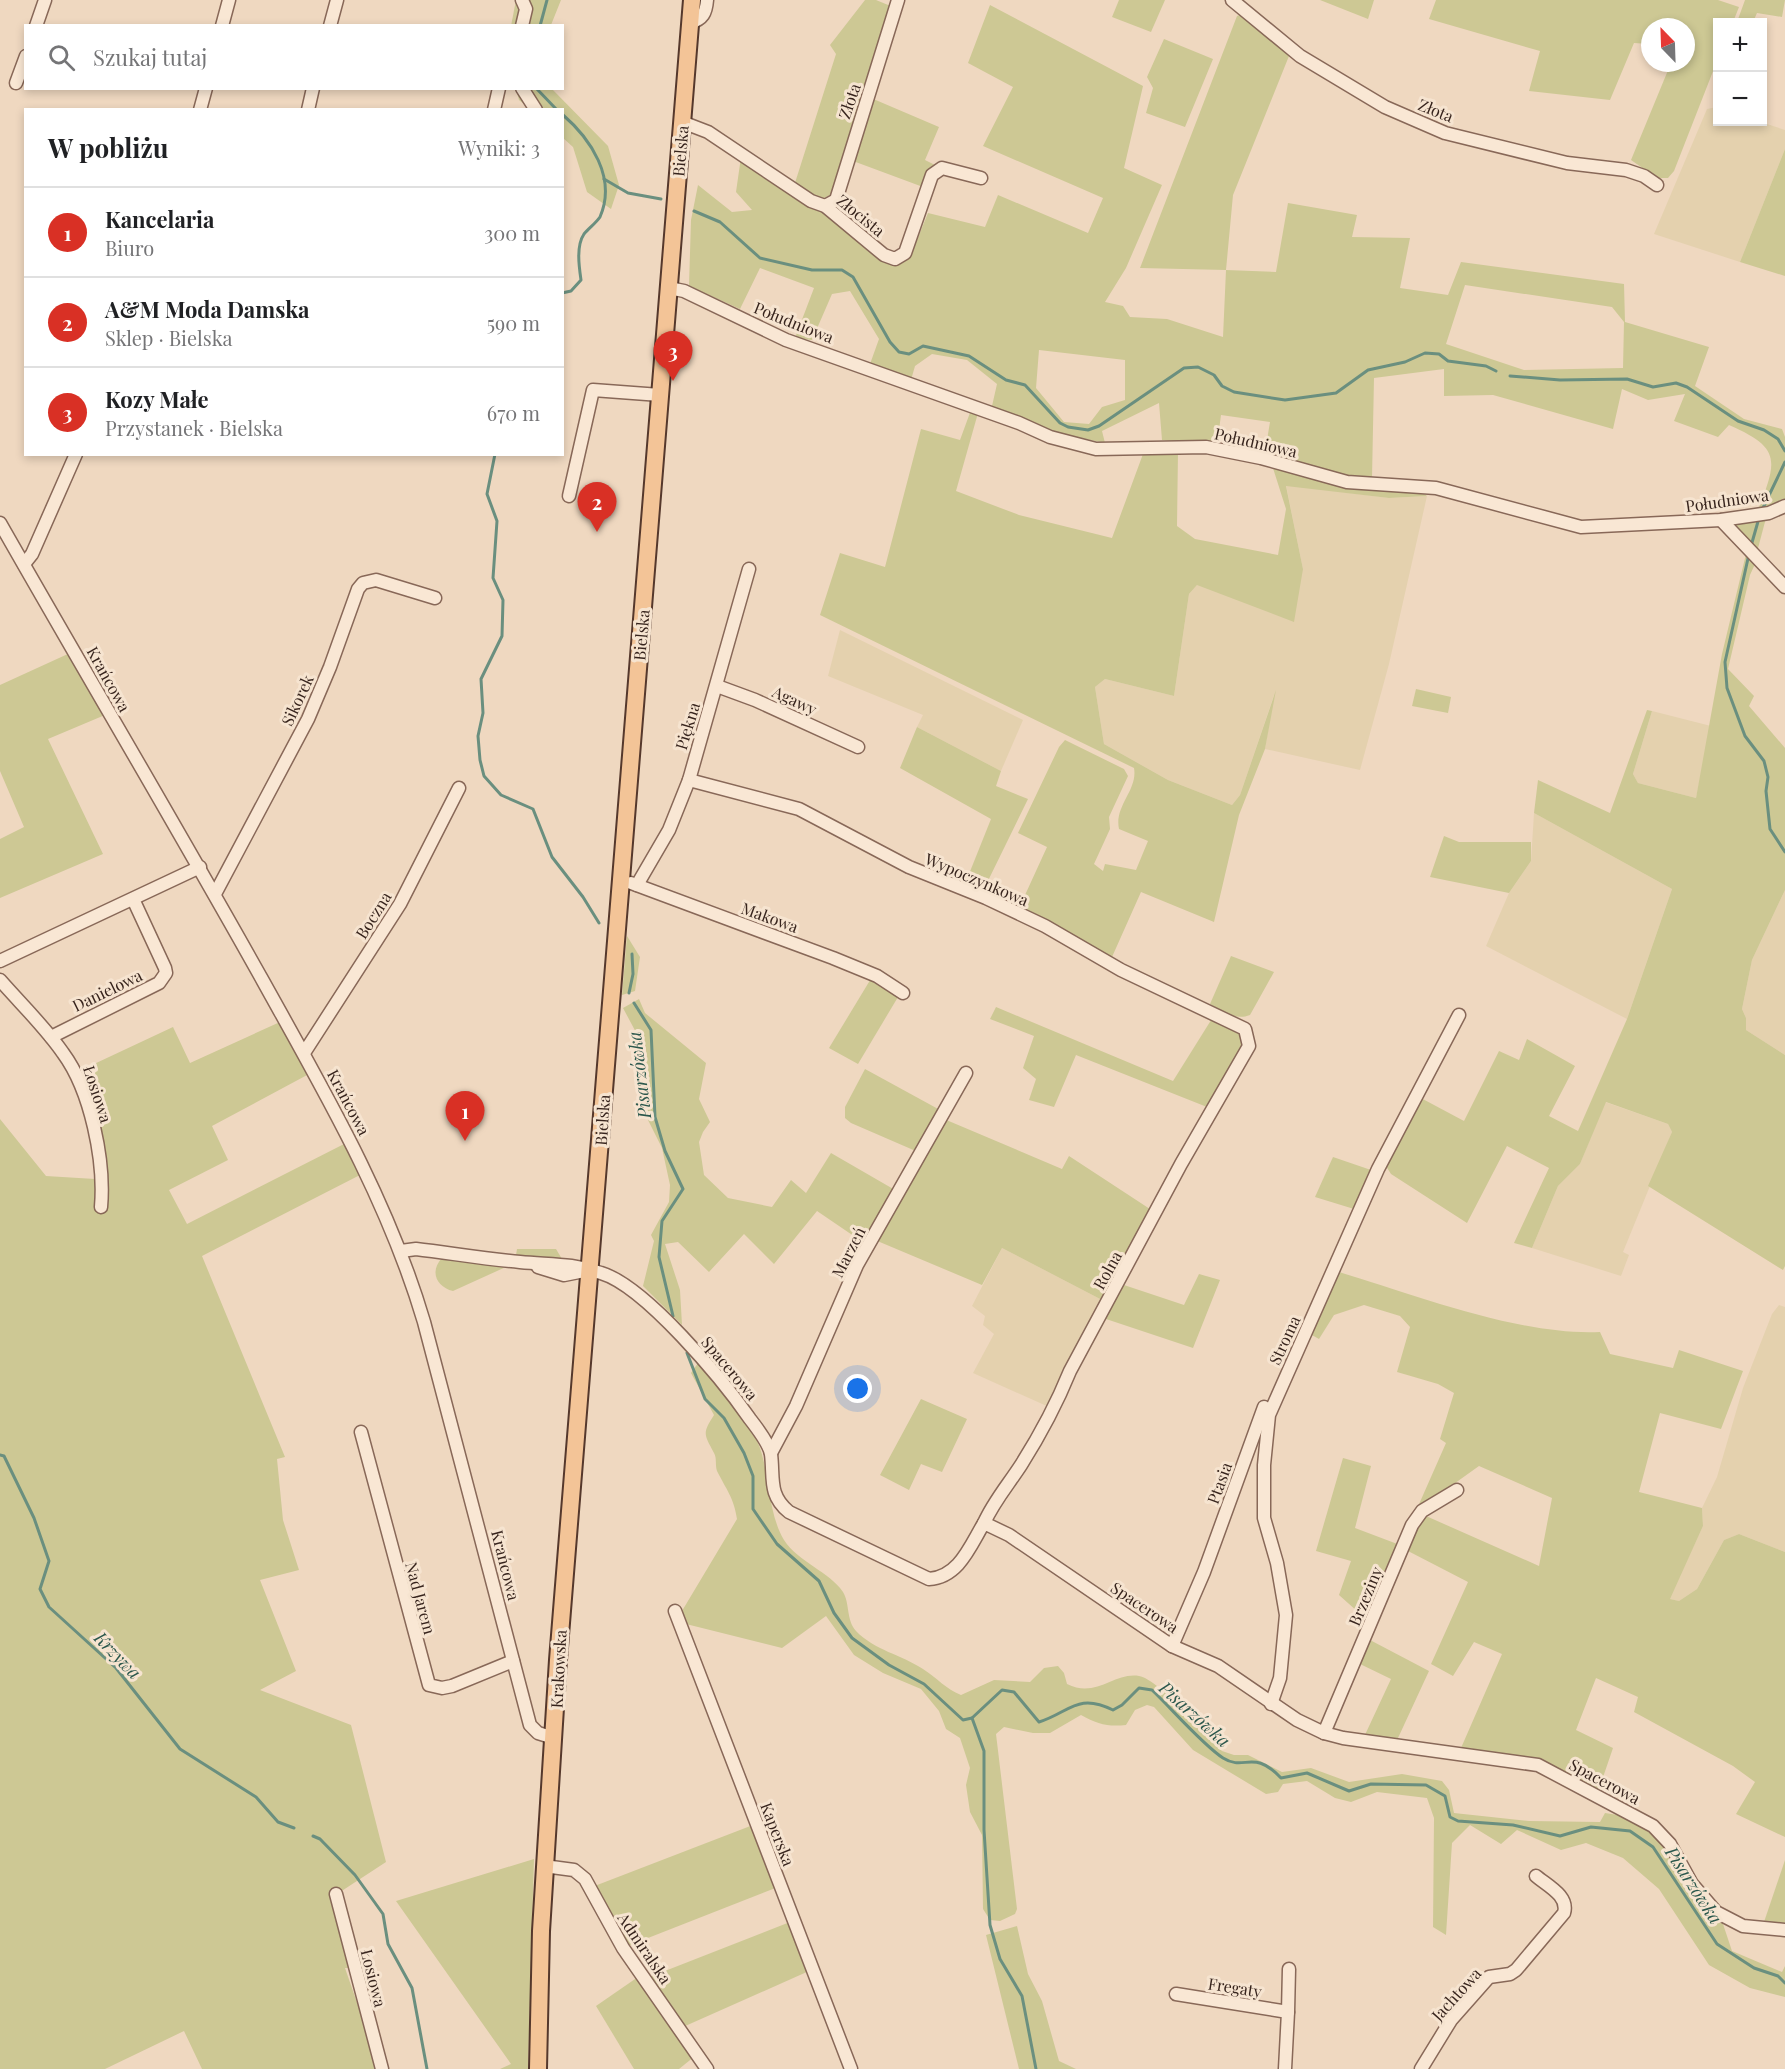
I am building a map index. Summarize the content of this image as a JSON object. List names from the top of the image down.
{
  "streets": {
    "main road": ["Bielska", "Krakowska"],
    "street": [
      "Złota",
      "Złocista",
      "Południowa",
      "Krańcowa",
      "Sikorek",
      "Agawy",
      "Piękna",
      "Wypoczynkowa",
      "Boczna",
      "Makowa",
      "Danielowa",
      "Łosiowa",
      "Marzeń",
      "Rolna",
      "Stroma",
      "Spacerowa",
      "Ptasia",
      "Brzeziny",
      "Nad Jarem",
      "Kaperska",
      "Admiralska",
      "Fregaty",
      "Jachtowa"
    ]
  },
  "crossings": [
    ["Złota", "Złocista"],
    ["Bielska", "Złocista"],
    ["Bielska", "Południowa"],
    ["Bielska", "Piękna"],
    ["Bielska", "Makowa"],
    ["Bielska", "Spacerowa"],
    ["Bielska", "Krakowska"],
    ["Krańcowa", "Sikorek"],
    ["Krańcowa", "Boczna"],
    ["Krańcowa", "Spacerowa"],
    ["Krańcowa", "Nad Jarem"],
    ["Krańcowa", "Krakowska"],
    ["Agawy", "Piękna"],
    ["Piękna", "Wypoczynkowa"],
    ["Piękna", "Makowa"],
    ["Wypoczynkowa", "Rolna"],
    ["Danielowa", "Łosiowa"],
    ["Marzeń", "Spacerowa"],
    ["Rolna", "Spacerowa"],
    ["Stroma", "Spacerowa"],
    ["Spacerowa", "Ptasia"],
    ["Spacerowa", "Brzeziny"],
    ["Spacerowa", "Krakowska"],
    ["Krakowska", "Admiralska"]
  ],
  "water": ["Pisarzówka", "Krzywa"],
  "north": "top left",
  "page": {
    "map_buttons": ["+", "−"],
    "search": "Szukaj tutaj",
    "heading": ["W pobliżu", "Wyniki: 3"],
    "list": [
      {
        "mark": "1",
        "name": "Kancelaria",
        "note": "Biuro",
        "value": "300 m"
      },
      {
        "mark": "2",
        "name": "A&M Moda Damska",
        "note": "Sklep · Bielska",
        "value": "590 m"
      },
      {
        "mark": "3",
        "name": "Kozy Małe",
        "note": "Przystanek · Bielska",
        "value": "670 m"
      }
    ],
    "pins": ["3", "2", "1"]
  }
}
